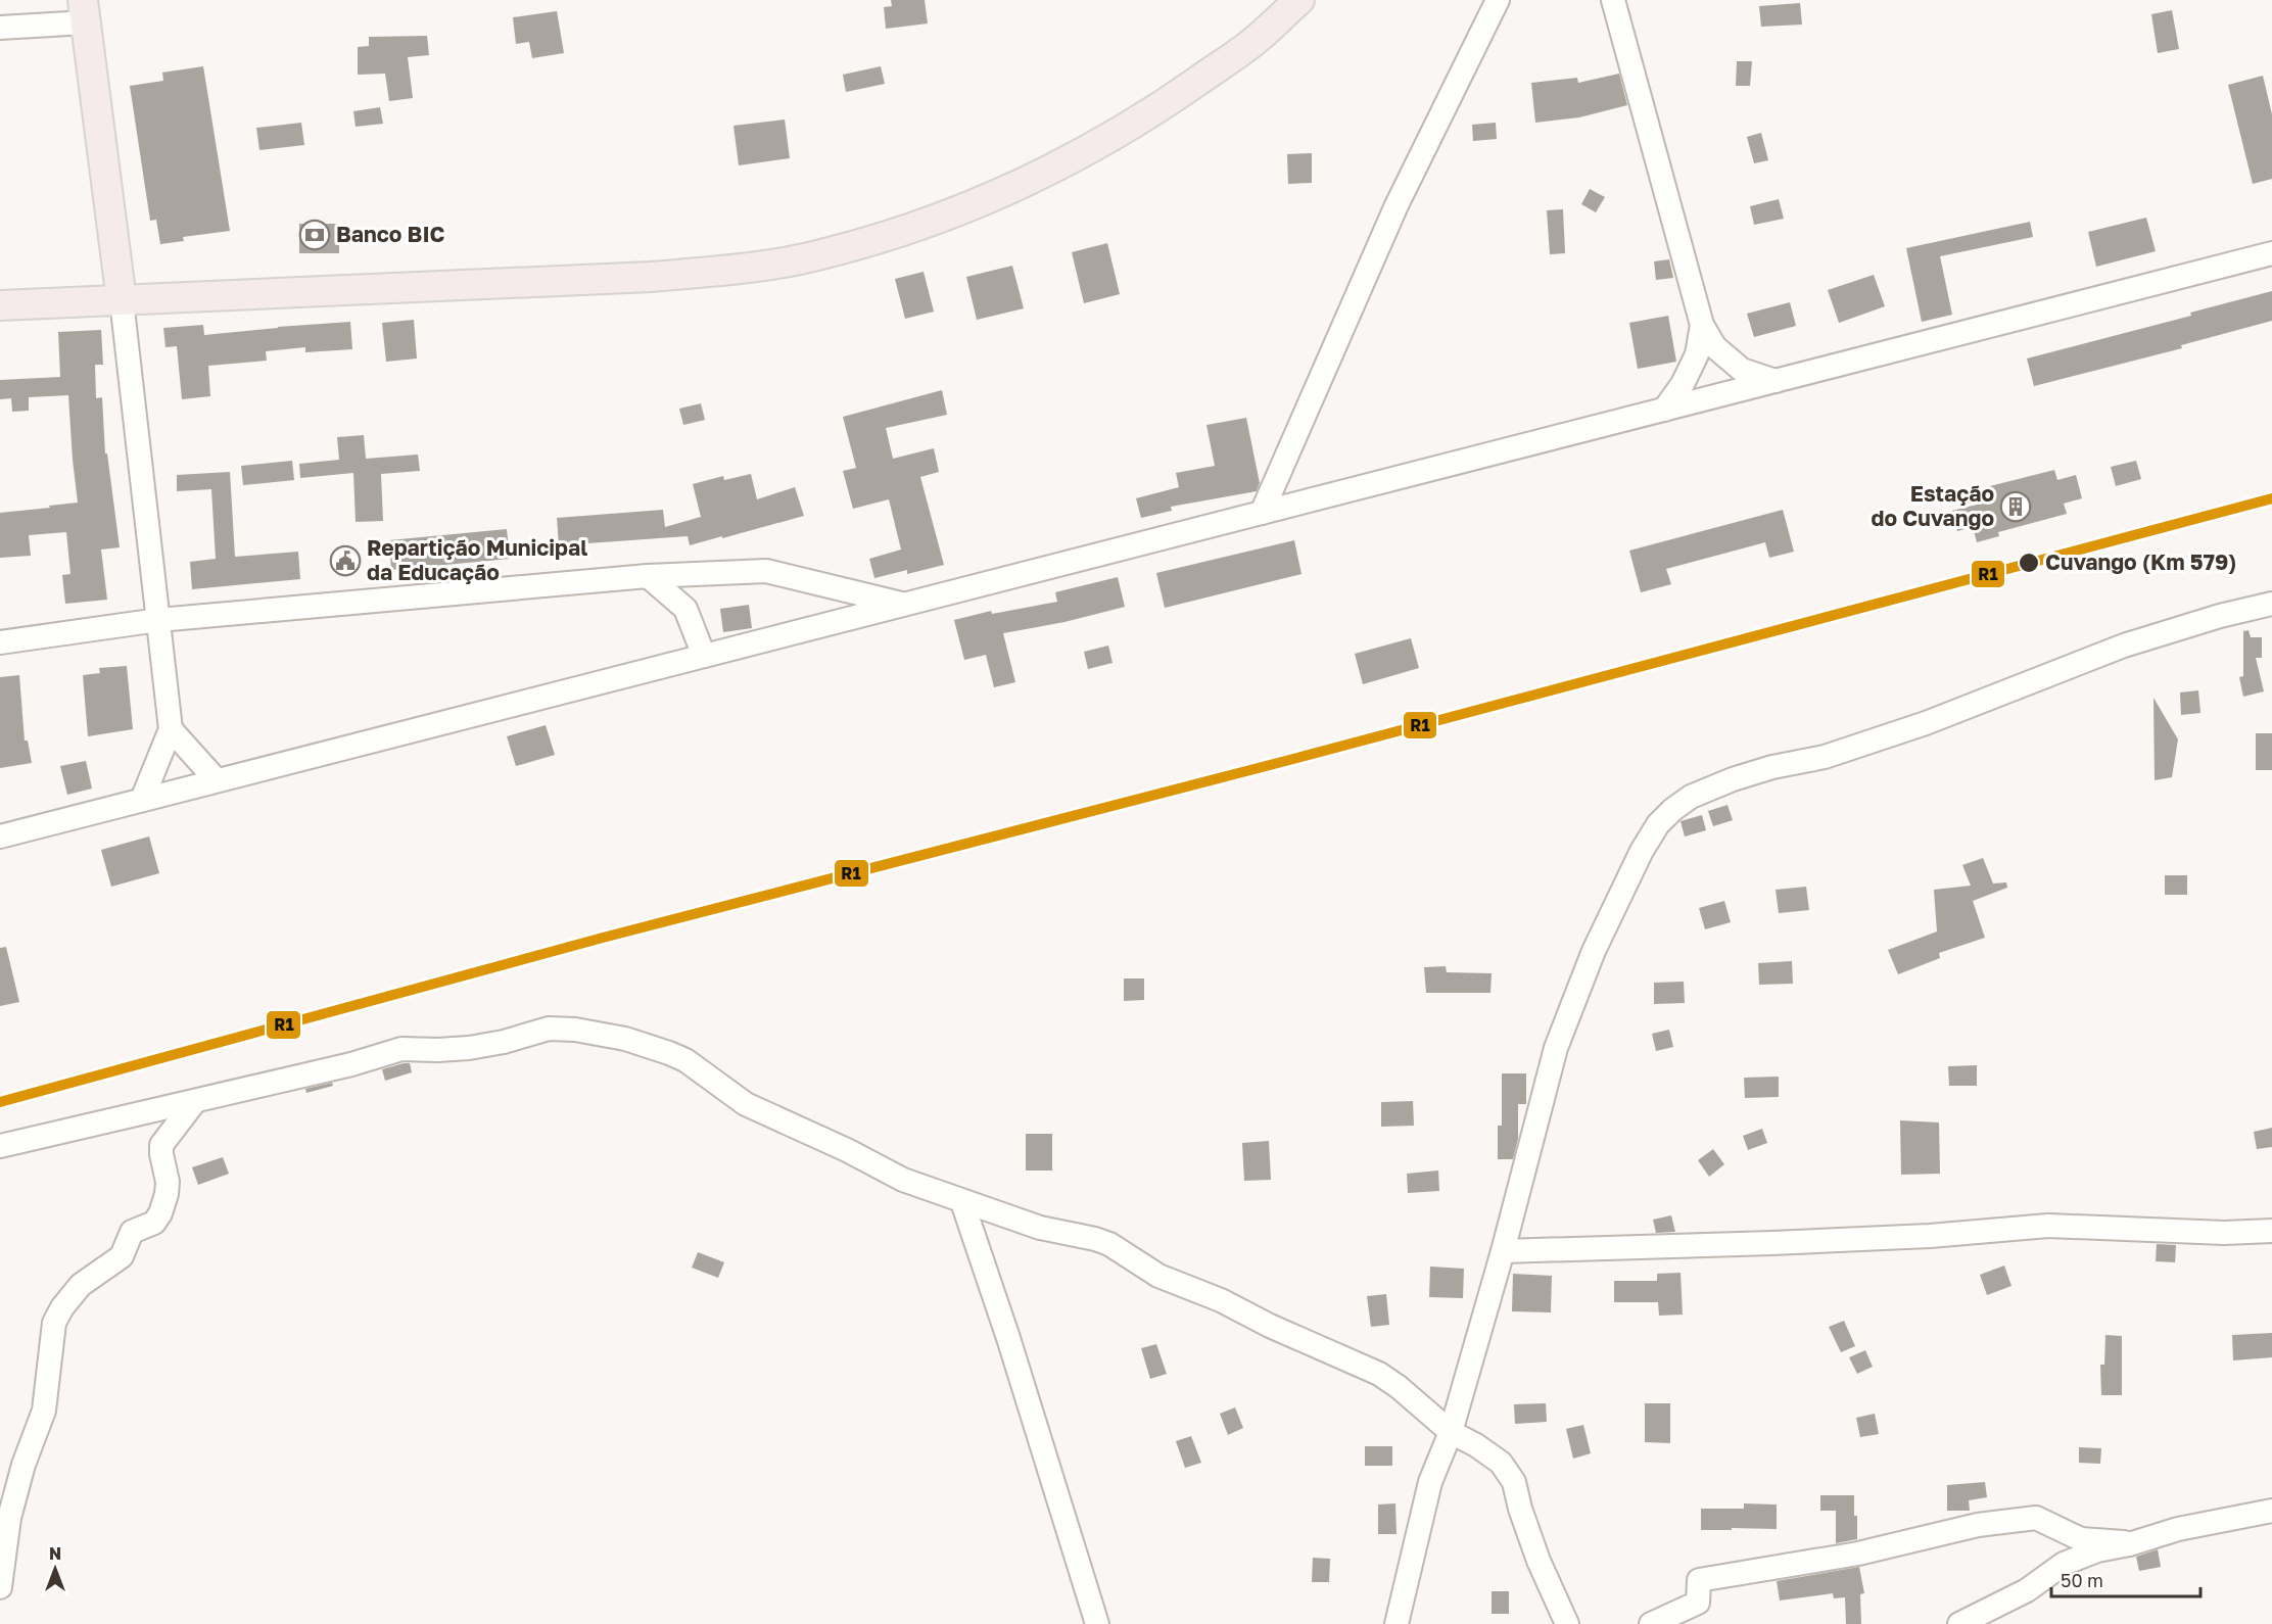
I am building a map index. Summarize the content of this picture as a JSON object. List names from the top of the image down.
{
  "places": {
    "bank": ["Banco BIC"],
    "building": ["Estação do Cuvango"],
    "public building": ["Repartição Municipal da Educação"],
    "other": ["Cuvango (Km 579)"]
  },
  "lines": ["transit line R1"],
  "scale_bar": "50 m",
  "north": "top"
}
